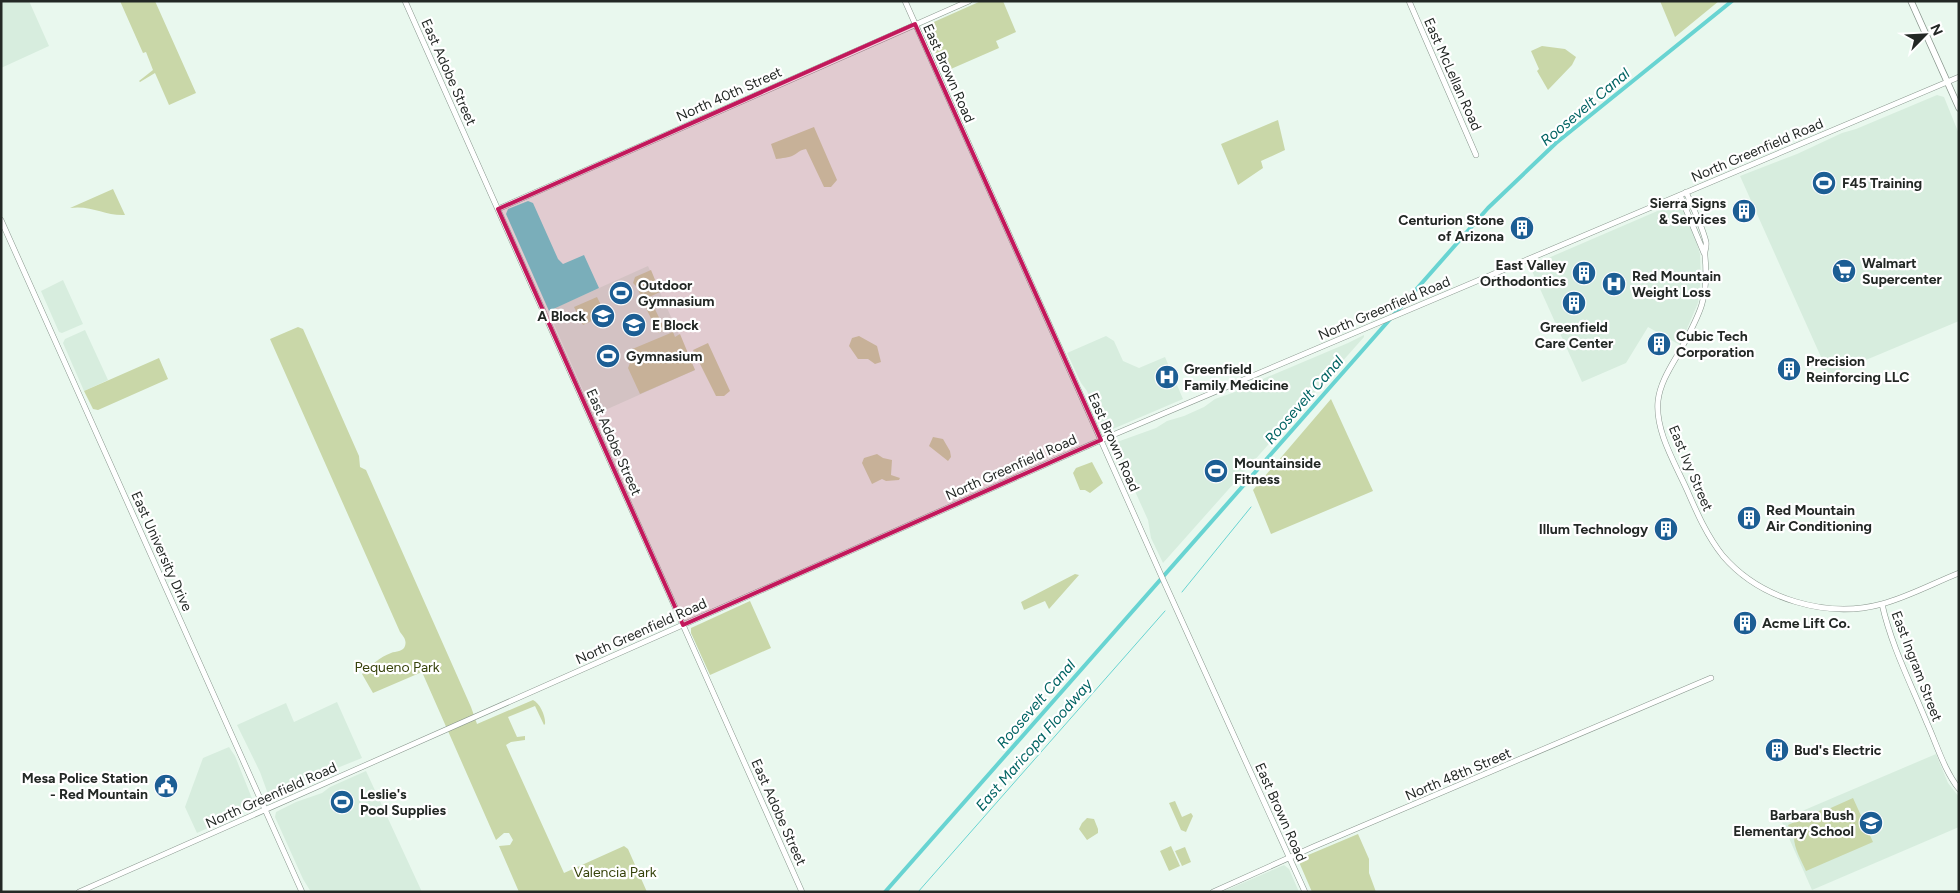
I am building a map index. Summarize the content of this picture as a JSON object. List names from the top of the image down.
{
  "streets": {
    "main road": [
      "East Adobe Street",
      "East Brown Road",
      "East McLellan Road",
      "North 40th Street",
      "North Greenfield Road",
      "East Ivy Street",
      "East University Drive",
      "East Ingram Street",
      "North 48th Street"
    ]
  },
  "crossings": [
    ["East Adobe Street", "North 40th Street"],
    ["East Adobe Street", "North Greenfield Road"],
    ["East Brown Road", "North 40th Street"],
    ["East Brown Road", "North Greenfield Road"],
    ["East Brown Road", "North 48th Street"],
    ["North Greenfield Road", "East Ivy Street"],
    ["North Greenfield Road", "East University Drive"],
    ["East Ivy Street", "East Ingram Street"]
  ],
  "water": ["Roosevelt Canal", "East Maricopa Floodway"],
  "parks": ["Pequeno Park", "Valencia Park"],
  "places": {
    "sports": [
      "F45 Training",
      "Outdoor Gymnasium",
      "Gymnasium",
      "Mountainside Fitness",
      "Leslie's Pool Supplies"
    ],
    "building": [
      "Sierra Signs & Services",
      "Centurion Stone of Arizona",
      "East Valley Orthodontics",
      "Greenfield Care Center",
      "Cubic Tech Corporation",
      "Precision Reinforcing LLC",
      "Red Mountain Air Conditioning",
      "Illum Technology",
      "Acme Lift Co.",
      "Bud's Electric"
    ],
    "supermarket": ["Walmart Supercenter"],
    "hospital": ["Red Mountain Weight Loss", "Greenfield Family Medicine"],
    "school or university": ["A Block", "E Block", "Barbara Bush Elementary School"],
    "public building": ["Mesa Police Station - Red Mountain"]
  },
  "north": "top right"
}
